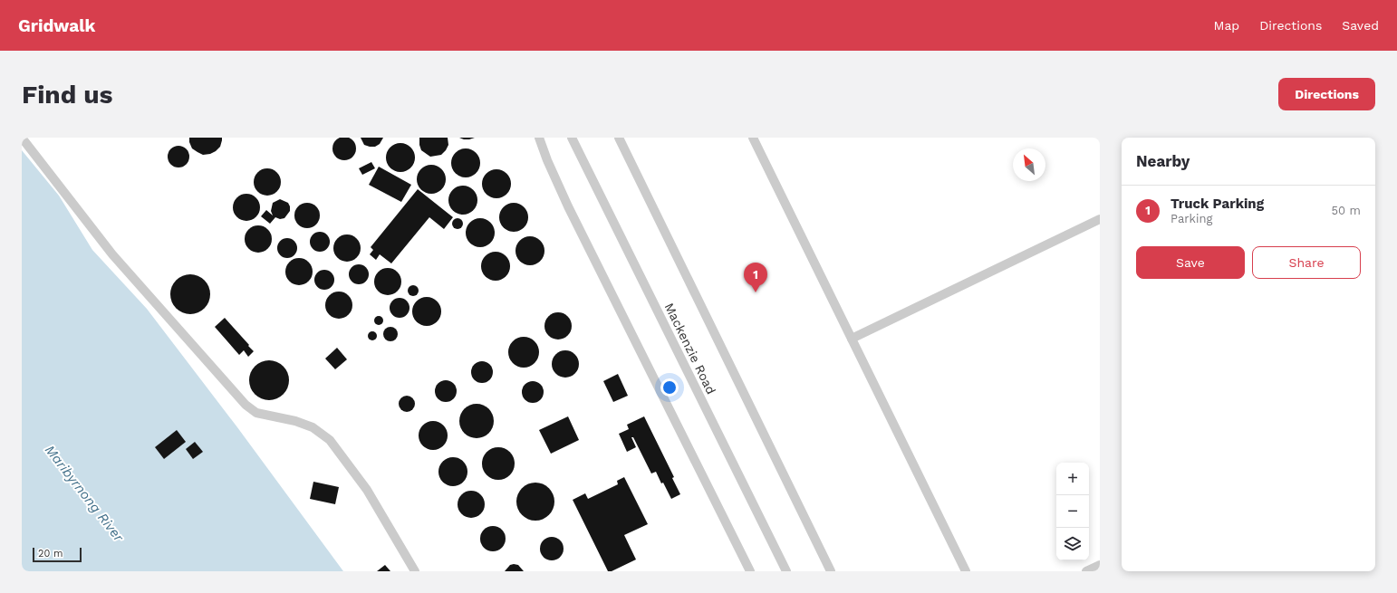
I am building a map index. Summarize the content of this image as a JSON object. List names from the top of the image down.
{
  "streets": {
    "lane": ["Mackenzie Road"]
  },
  "water": ["Maribyrnong River"],
  "scale_bar": "20 m",
  "north": "top left",
  "page": {
    "header": "Gridwalk",
    "nav": ["Map", "Directions", "Saved"],
    "buttons": [
      "Directions",
      ["Save", "Share"]
    ],
    "title": "Find us",
    "heading": "Nearby",
    "list": [
      {
        "mark": "1",
        "name": "Truck Parking",
        "note": "Parking",
        "value": "50 m"
      }
    ],
    "pins": "1",
    "map_buttons": ["+", "−"],
    "scale": "20 m"
  }
}
